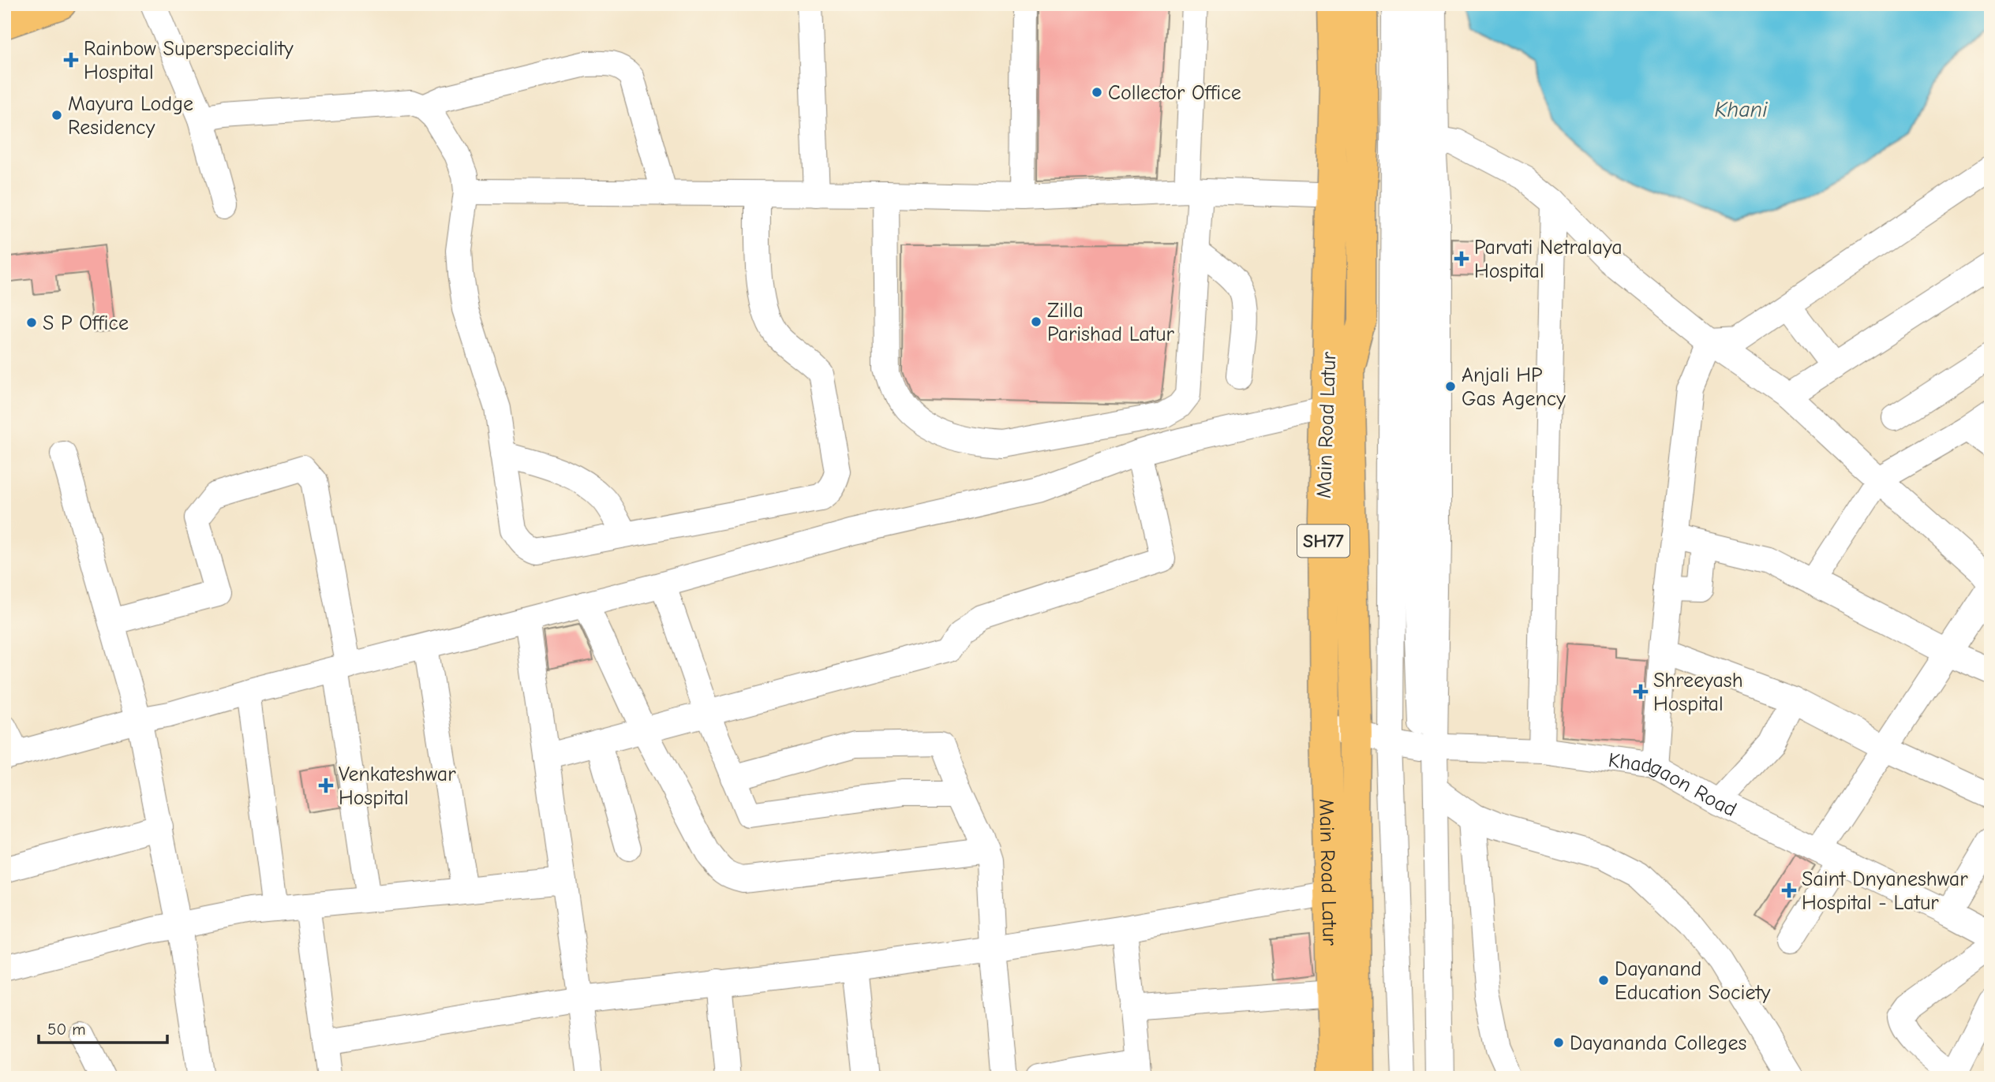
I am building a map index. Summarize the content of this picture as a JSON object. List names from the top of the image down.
{
  "streets": {
    "main road": ["Main Road Latur", "SH77"],
    "street": ["Khadgaon Road"]
  },
  "crossings": [
    ["Main Road Latur", "SH77"],
    ["Main Road Latur", "Khadgaon Road"]
  ],
  "water": ["Khani"],
  "places": {
    "health": [
      "Rainbow Superspeciality Hospital",
      "Parvati Netralaya Hospital",
      "Shreeyash Hospital",
      "Venkateshwar Hospital",
      "Saint Dnyaneshwar Hospital - Latur"
    ],
    "other": [
      "Collector Office",
      "Mayura Lodge Residency",
      "Zilla Parishad Latur",
      "S P Office",
      "Anjali HP Gas Agency",
      "Dayanand Education Society",
      "Dayananda Colleges"
    ]
  },
  "scale_bar": "50 m"
}
